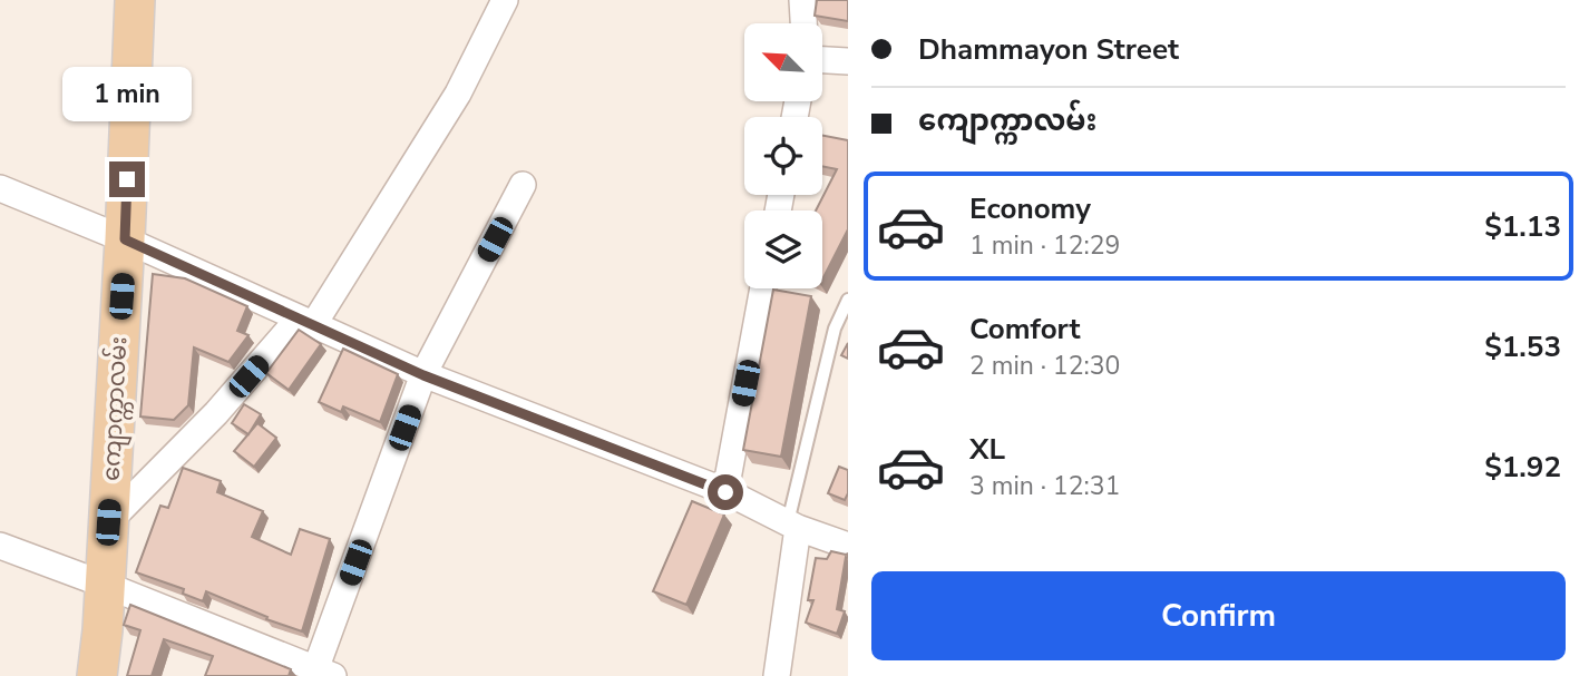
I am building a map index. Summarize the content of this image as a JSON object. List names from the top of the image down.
{
  "streets": {
    "main road": ["ကျောက္ကာလမ်း"]
  },
  "north": "top left",
  "page": {
    "banner": ["Dhammayon Street", "ကျောက္ကာလမ်း"],
    "bubble": "1 min",
    "list": [
      {
        "name": "Economy",
        "note": "1 min · 12:29",
        "value": "$1.13"
      },
      {
        "name": "Comfort",
        "note": "2 min · 12:30",
        "value": "$1.53"
      },
      {
        "name": "XL",
        "note": "3 min · 12:31",
        "value": "$1.92"
      }
    ],
    "buttons": "Confirm"
  }
}
